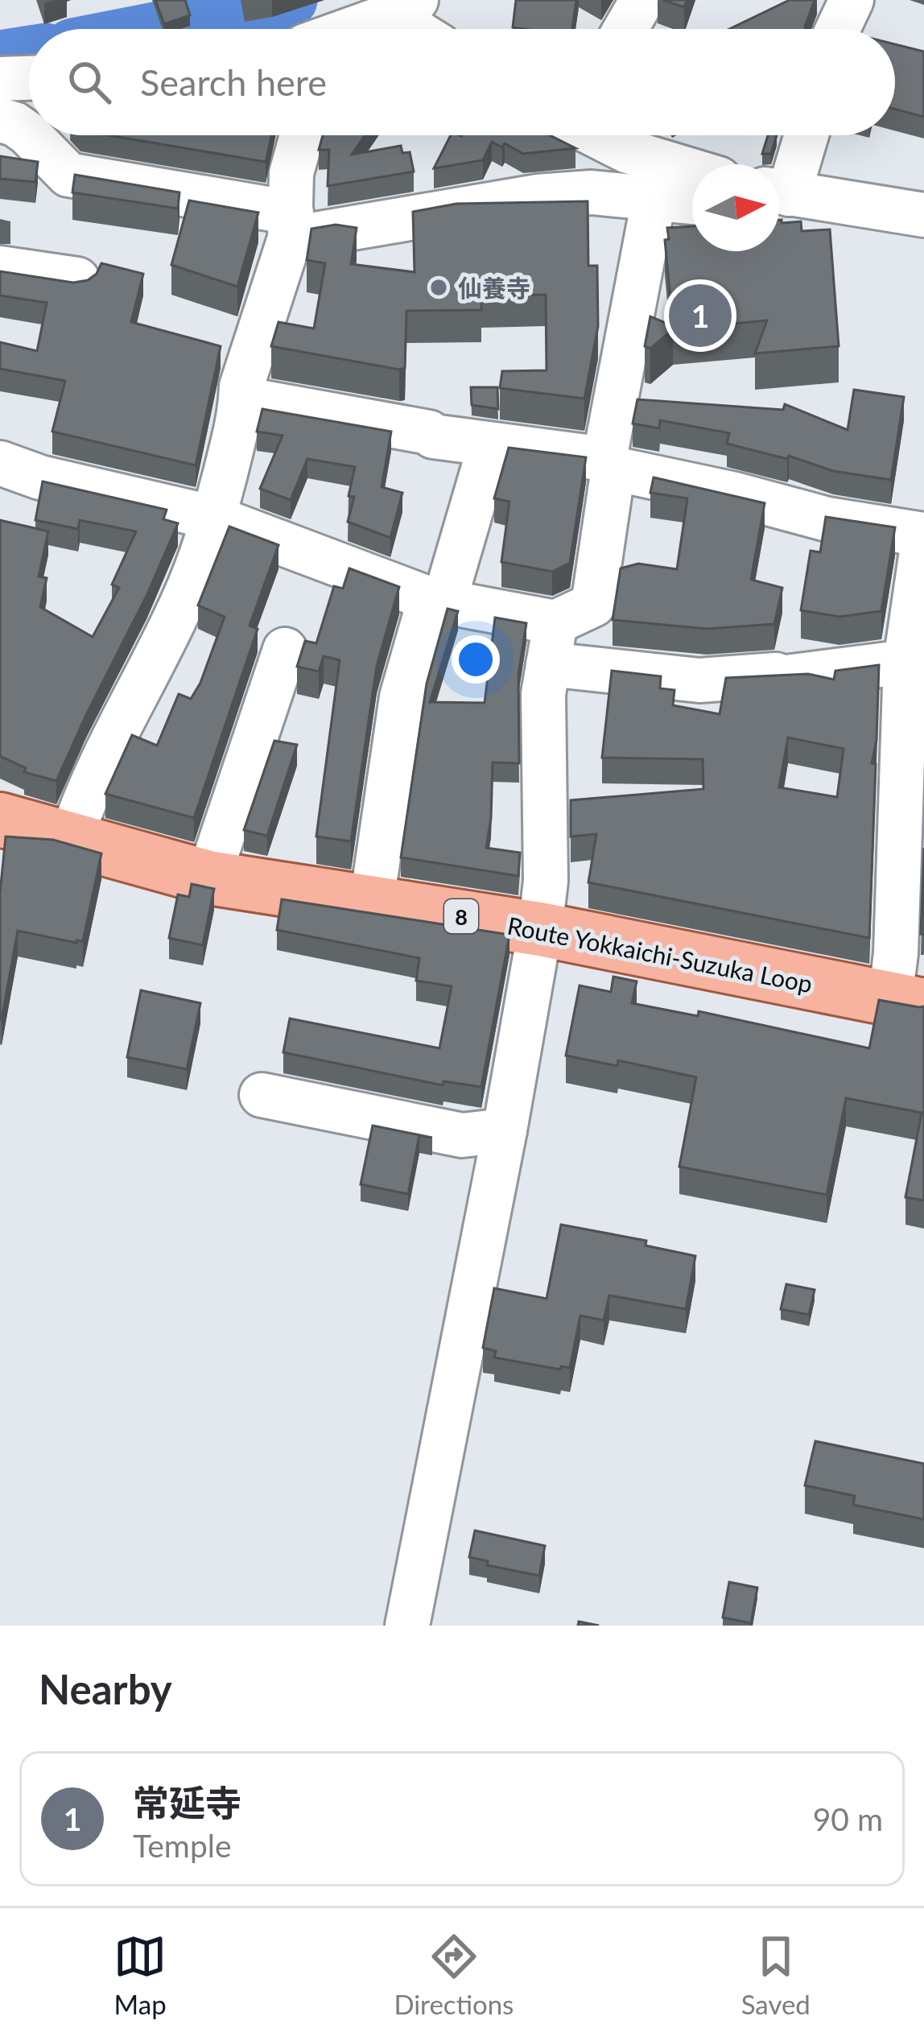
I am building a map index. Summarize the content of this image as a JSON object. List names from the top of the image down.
{
  "streets": {
    "main road": ["8", "Route Yokkaichi-Suzuka Loop"]
  },
  "places": ["仙養寺"],
  "north": "right",
  "page": {
    "search": "Search here",
    "pins": "1",
    "heading": "Nearby",
    "list": [
      {
        "mark": "1",
        "name": "常延寺",
        "note": "Temple",
        "value": "90 m"
      }
    ],
    "nav": ["Map", "Directions", "Saved"]
  }
}
